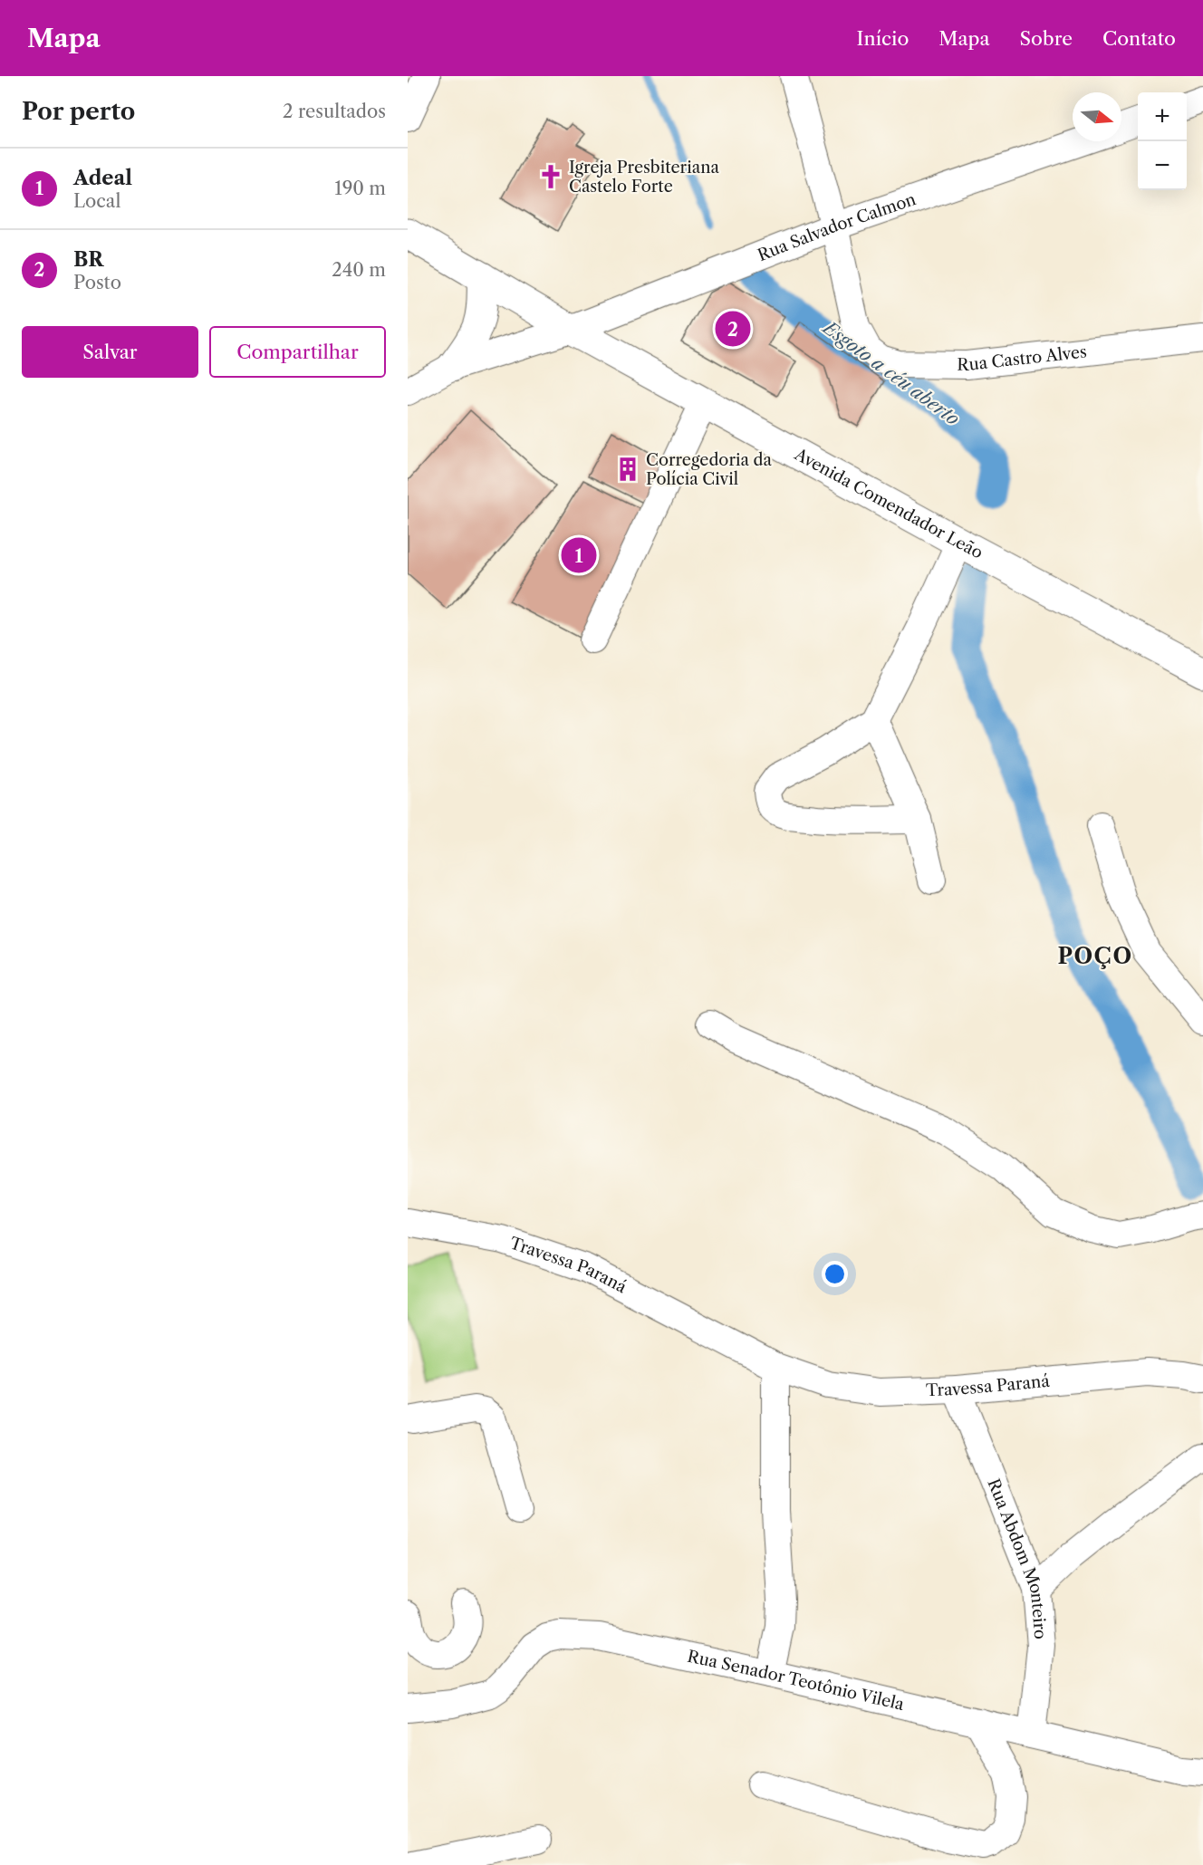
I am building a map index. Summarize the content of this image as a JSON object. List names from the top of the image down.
{
  "streets": {
    "main road": ["Avenida Comendador Leão"],
    "street": [
      "Rua Salvador Calmon",
      "Rua Castro Alves",
      "Travessa Paraná",
      "Rua Abdom Monteiro",
      "Rua Senador Teotônio Vilela"
    ]
  },
  "crossings": [
    ["Rua Salvador Calmon", "Rua Castro Alves"],
    ["Rua Salvador Calmon", "Avenida Comendador Leão"],
    ["Travessa Paraná", "Rua Abdom Monteiro"],
    ["Rua Abdom Monteiro", "Rua Senador Teotônio Vilela"]
  ],
  "districts": ["POÇO"],
  "water": ["Esgoto a céu aberto"],
  "places": {
    "church": ["Igreja Presbiteriana Castelo Forte"],
    "building": ["Corregedoria da Polícia Civil"]
  },
  "north": "right",
  "page": {
    "header": "Mapa",
    "nav": [
      "Início",
      "Mapa",
      "Sobre",
      "Contato"
    ],
    "heading": ["Por perto", "2 resultados"],
    "map_buttons": ["+", "−"],
    "list": [
      {
        "mark": "1",
        "name": "Adeal",
        "note": "Local",
        "value": "190 m"
      },
      {
        "mark": "2",
        "name": "BR",
        "note": "Posto",
        "value": "240 m"
      }
    ],
    "pins": ["2", "1"],
    "buttons": ["Salvar", "Compartilhar"]
  }
}
